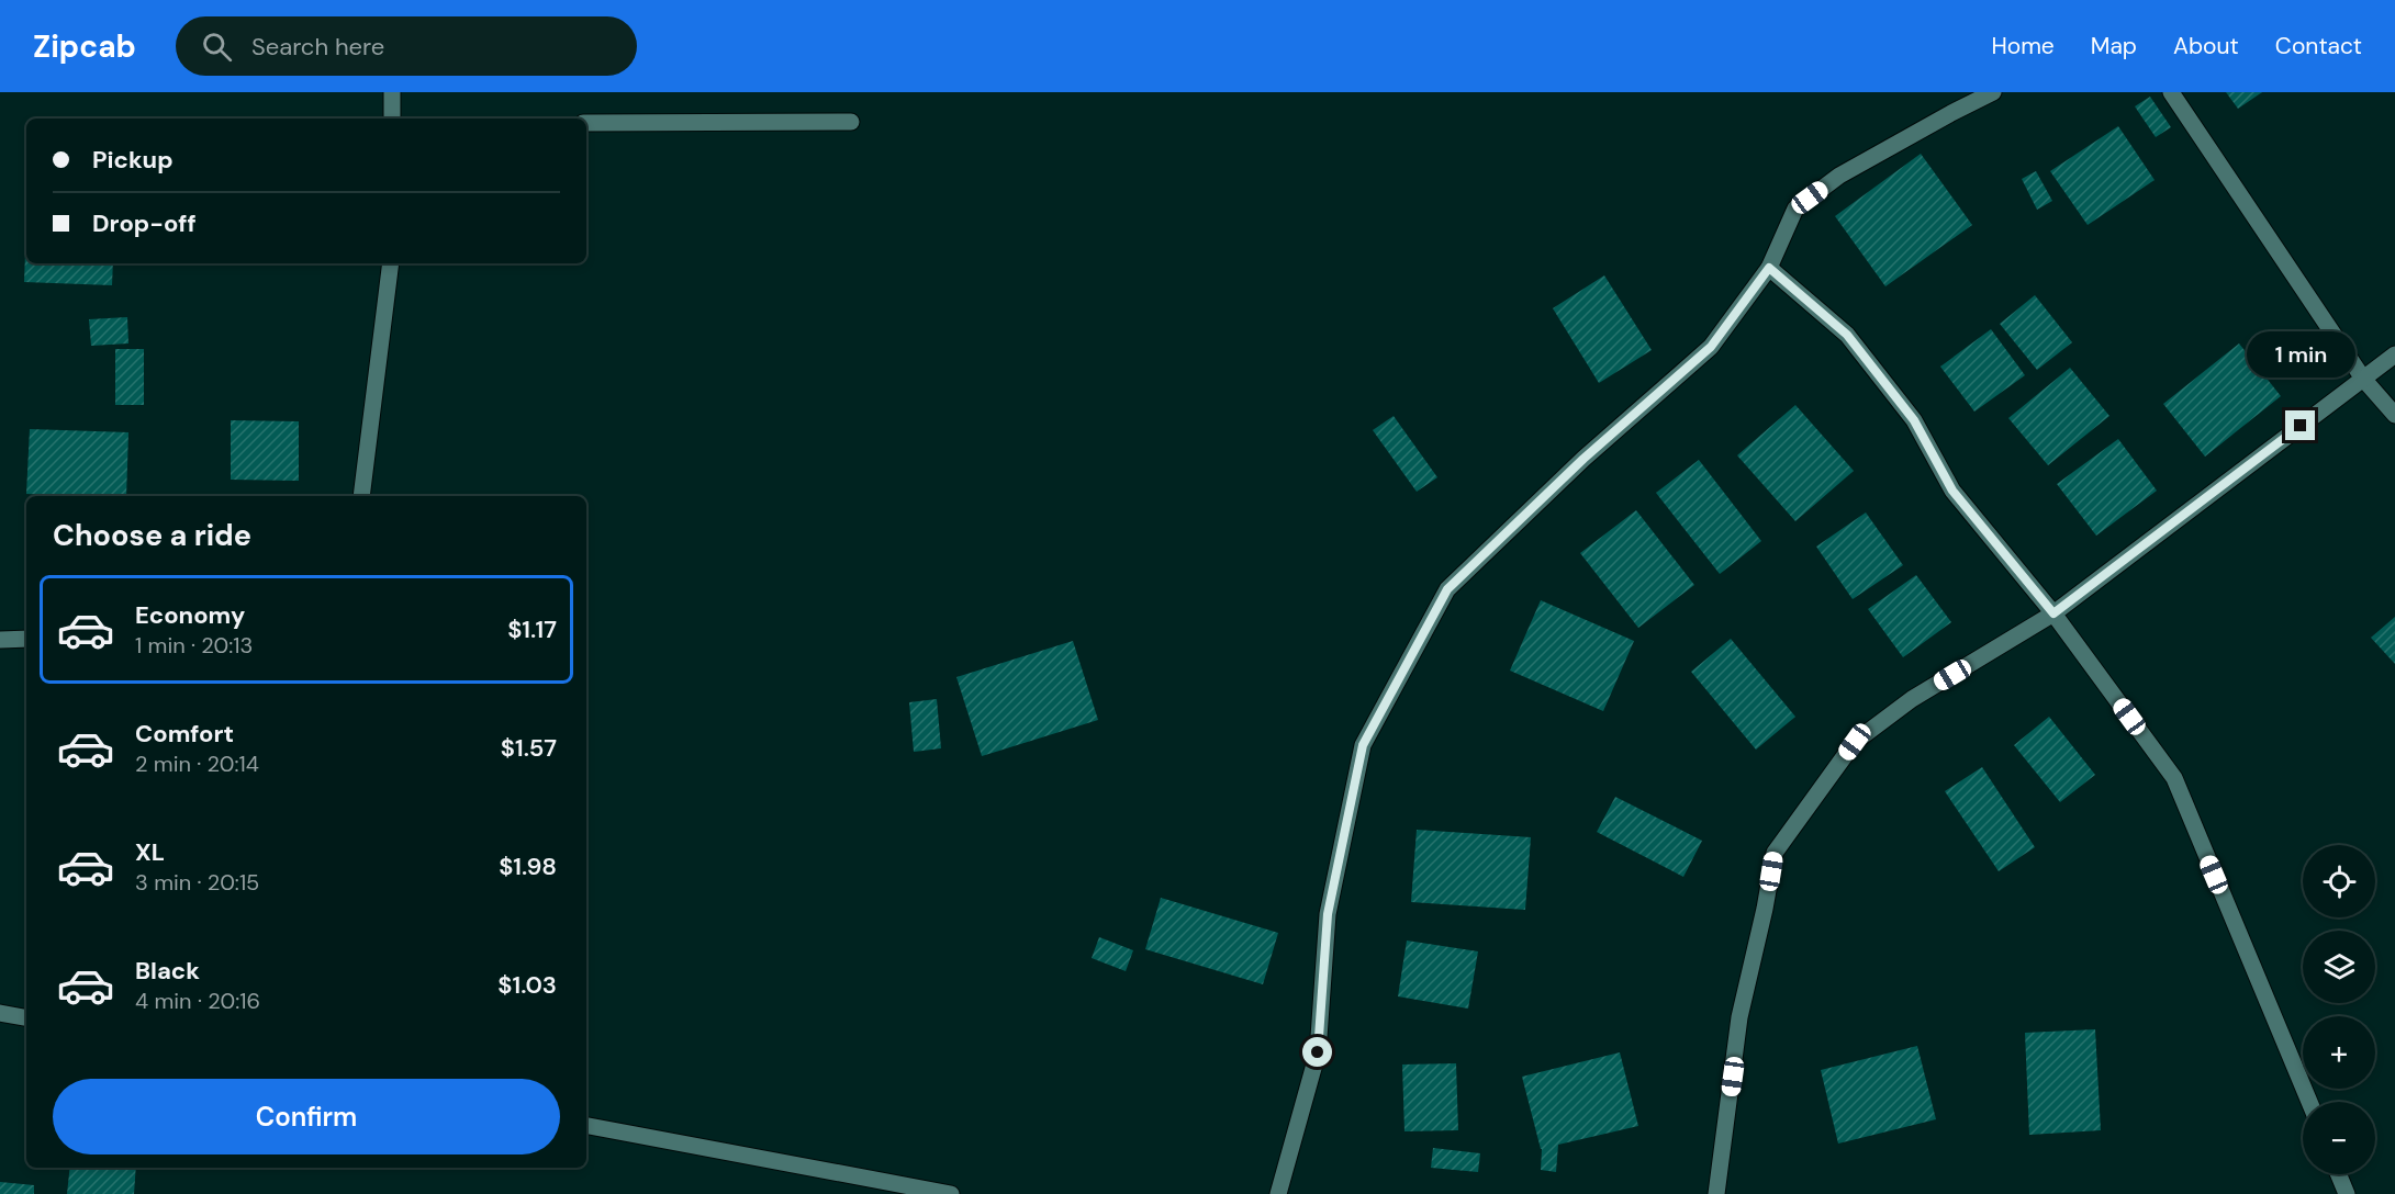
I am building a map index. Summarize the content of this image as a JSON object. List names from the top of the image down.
{
  "page": {
    "header": "Zipcab",
    "search": "Search here",
    "nav": [
      "Home",
      "Map",
      "About",
      "Contact"
    ],
    "banner": ["Pickup", "Drop-off"],
    "bubble": "1 min",
    "heading": "Choose a ride",
    "list": [
      {
        "name": "Economy",
        "note": "1 min · 20:13",
        "value": "$1.17"
      },
      {
        "name": "Comfort",
        "note": "2 min · 20:14",
        "value": "$1.57"
      },
      {
        "name": "XL",
        "note": "3 min · 20:15",
        "value": "$1.98"
      },
      {
        "name": "Black",
        "note": "4 min · 20:16",
        "value": "$1.03"
      }
    ],
    "map_buttons": ["+", "−"],
    "buttons": "Confirm"
  }
}
